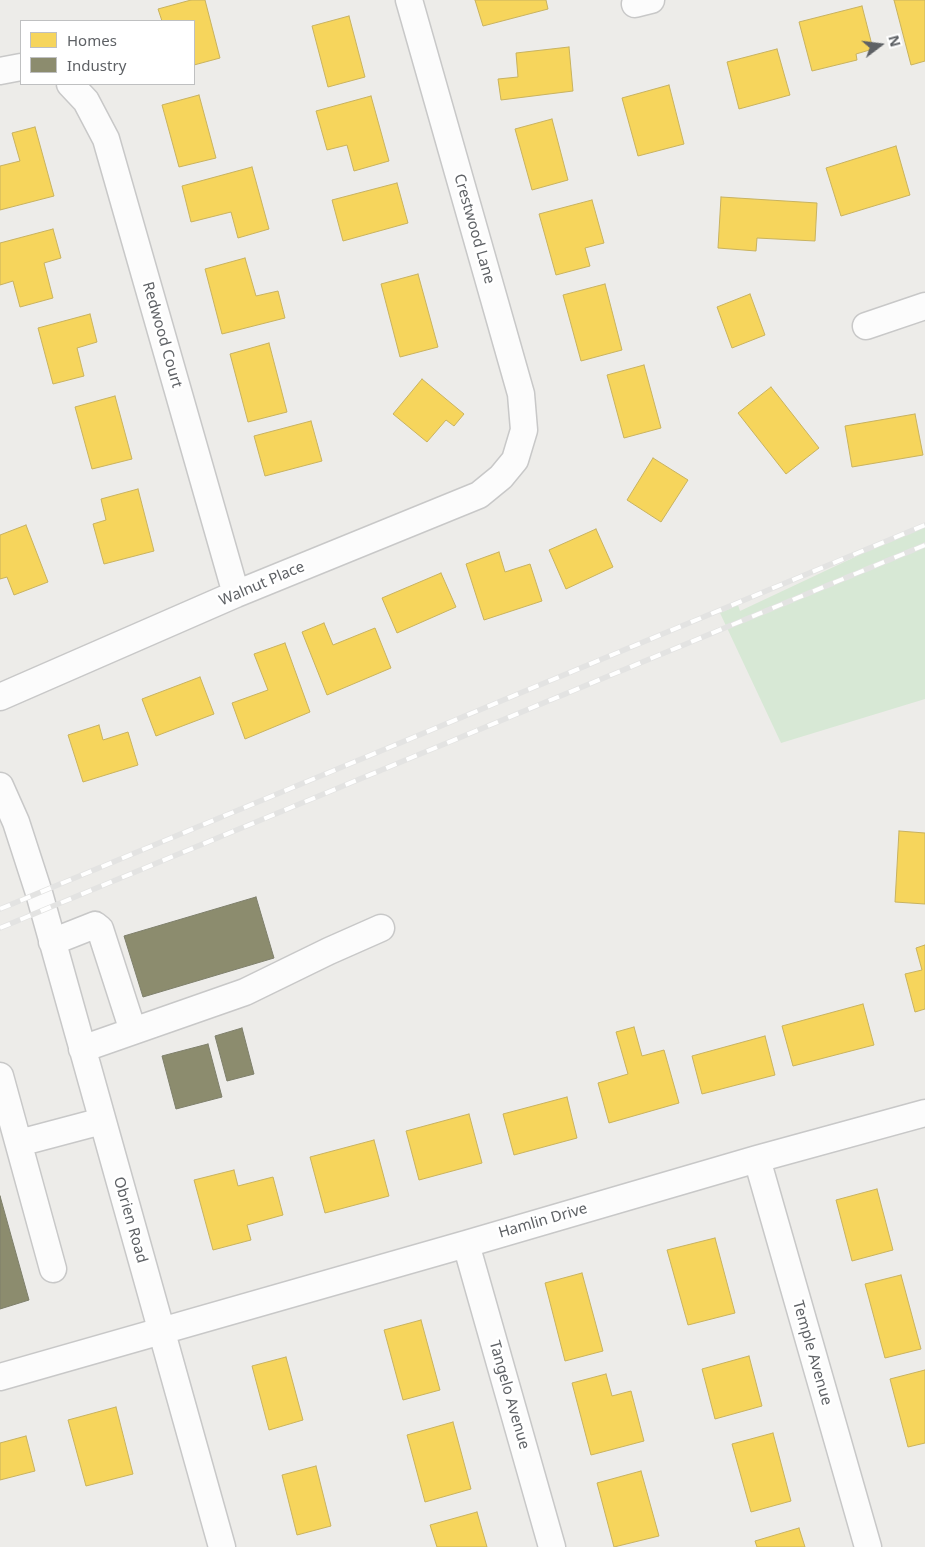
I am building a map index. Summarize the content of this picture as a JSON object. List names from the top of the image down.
{
  "streets": {
    "street": [
      "Crestwood Lane",
      "Redwood Court",
      "Walnut Place",
      "Obrien Road",
      "Hamlin Drive",
      "Temple Avenue",
      "Tangelo Avenue"
    ]
  },
  "crossings": [
    ["Crestwood Lane", "Walnut Place"],
    ["Redwood Court", "Walnut Place"],
    ["Obrien Road", "Hamlin Drive"],
    ["Hamlin Drive", "Temple Avenue"],
    ["Hamlin Drive", "Tangelo Avenue"]
  ],
  "legend": ["Homes", "Industry"],
  "north": "right"
}
